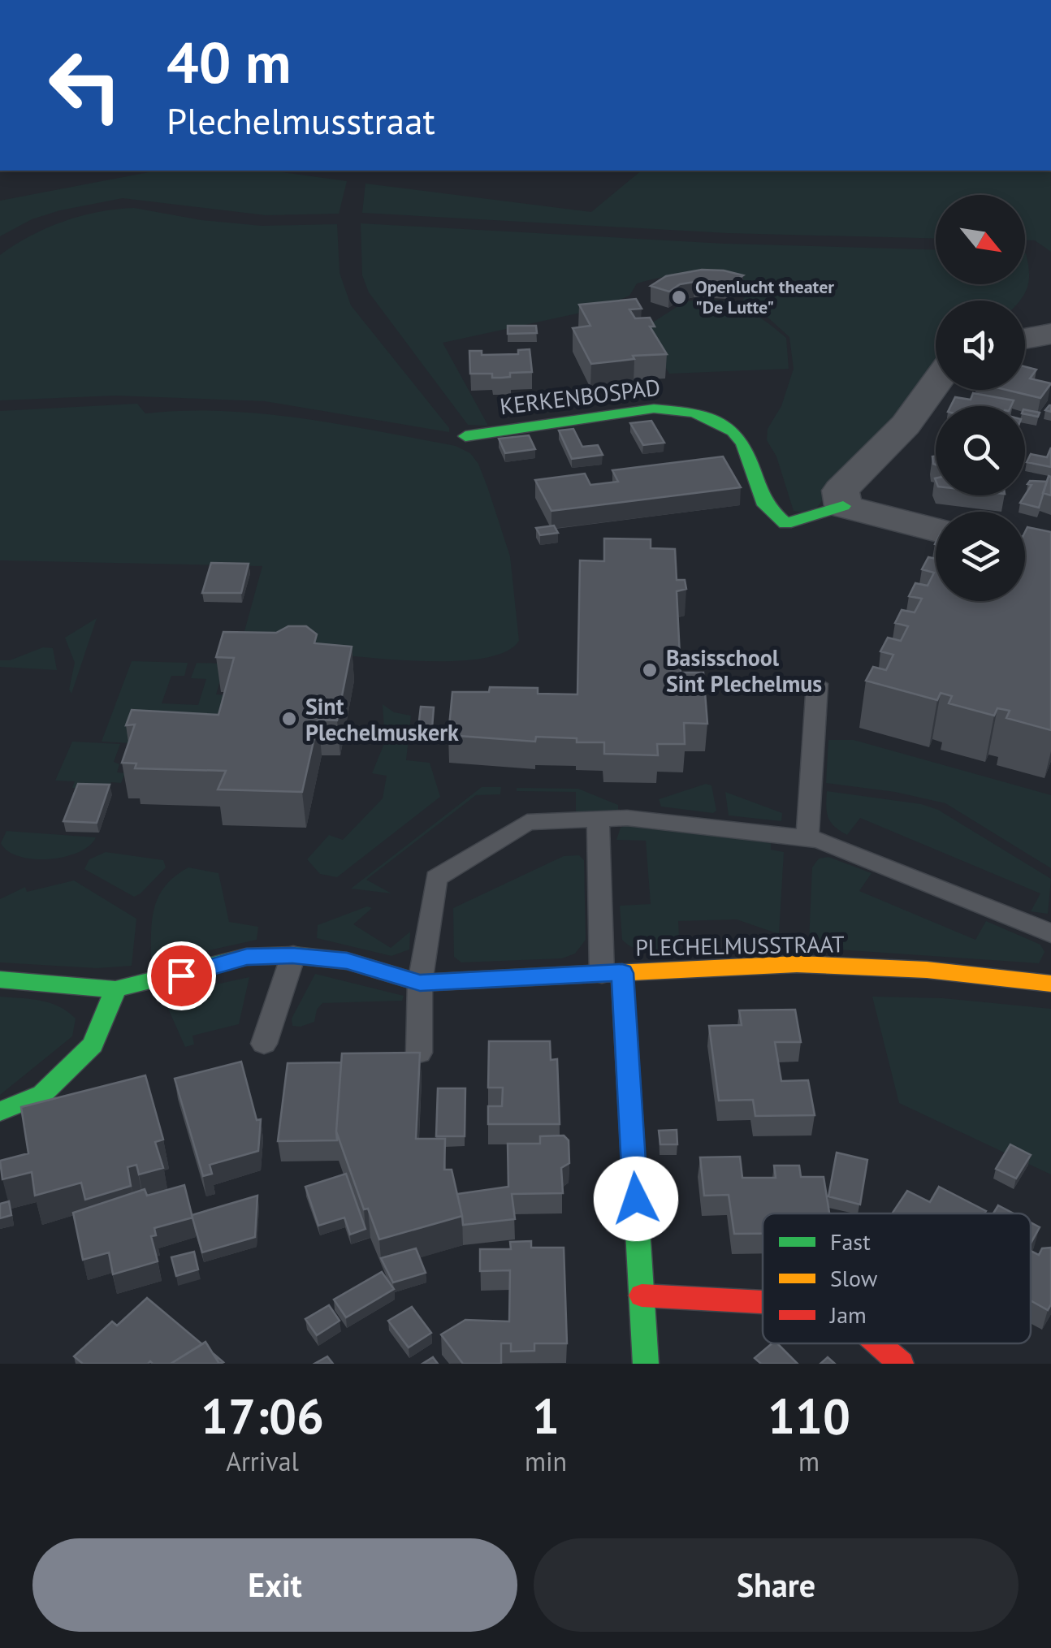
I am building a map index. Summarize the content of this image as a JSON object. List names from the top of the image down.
{
  "streets": {
    "street": ["KERKENBOSPAD", "PLECHELMUSSTRAAT"]
  },
  "places": ["Openlucht theater \"De Lutte\"", "Basisschool Sint Plechelmus", "Sint Plechelmuskerk"],
  "legend": ["Fast", "Slow", "Jam"],
  "north": "bottom right",
  "page": {
    "turn": ["40 m", "Plechelmusstraat"],
    "eta": [
      "17:06",
      "Arrival",
      "1",
      "min",
      "110",
      "m"
    ],
    "buttons": ["Exit", "Share"]
  }
}
